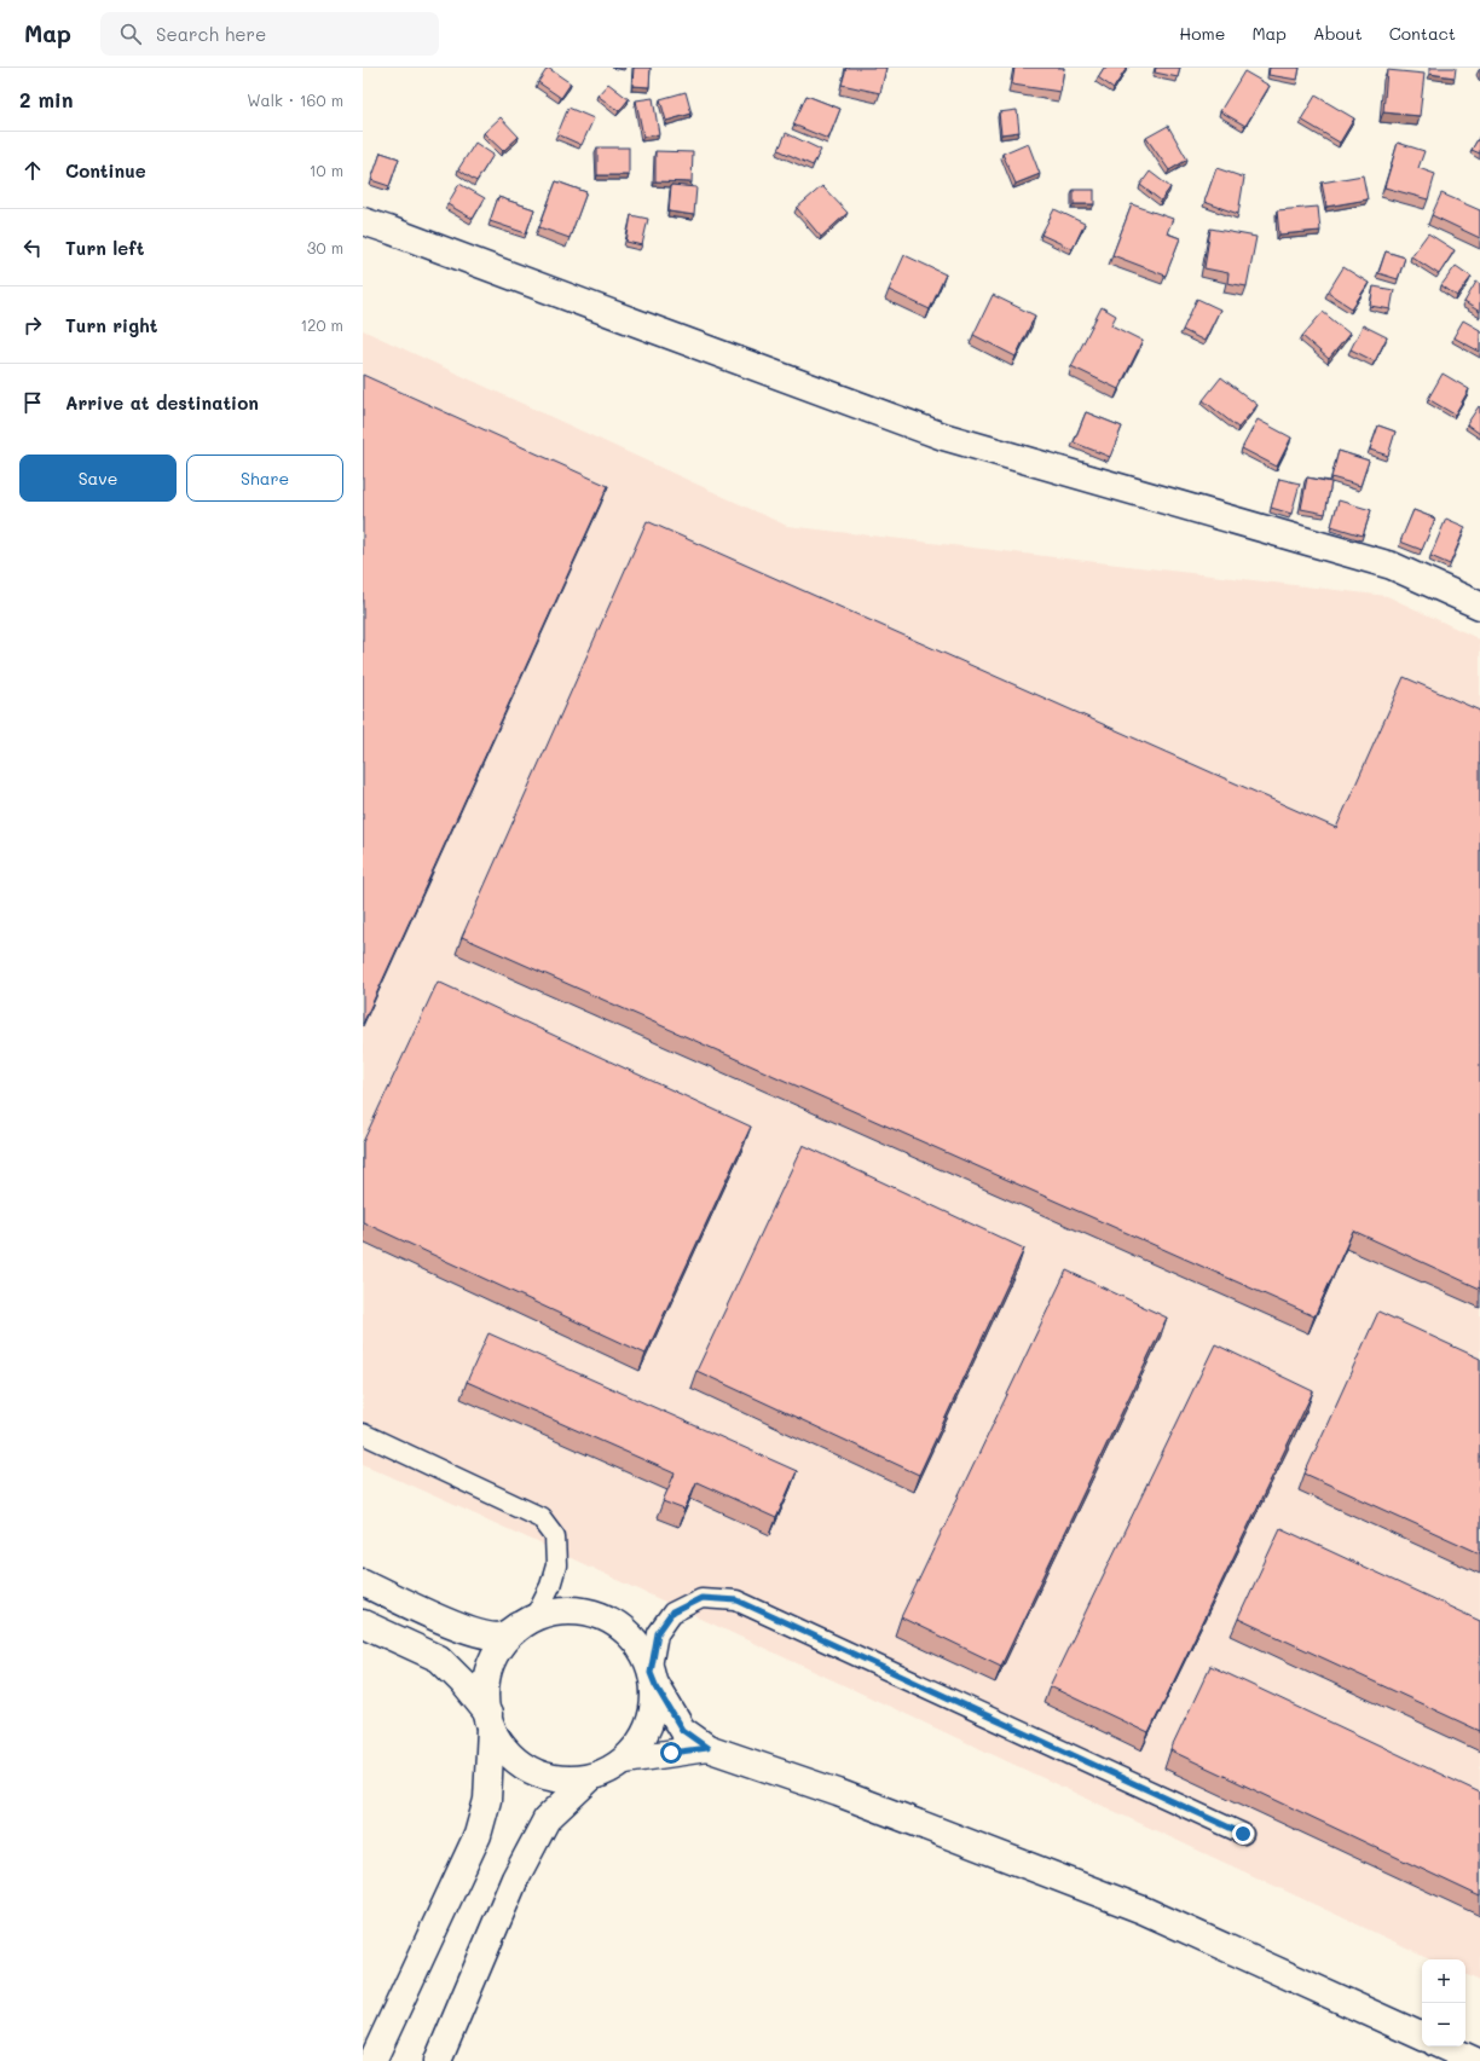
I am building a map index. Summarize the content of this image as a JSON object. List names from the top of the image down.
{
  "page": {
    "header": "Map",
    "search": "Search here",
    "nav": [
      "Home",
      "Map",
      "About",
      "Contact"
    ],
    "heading": ["2 min", "Walk · 160 m"],
    "list": [
      ["Continue", "10 m"],
      ["Turn left", "30 m"],
      ["Turn right", "120 m"],
      "Arrive at destination"
    ],
    "buttons": ["Save", "Share"],
    "map_buttons": ["+", "−"]
  }
}
